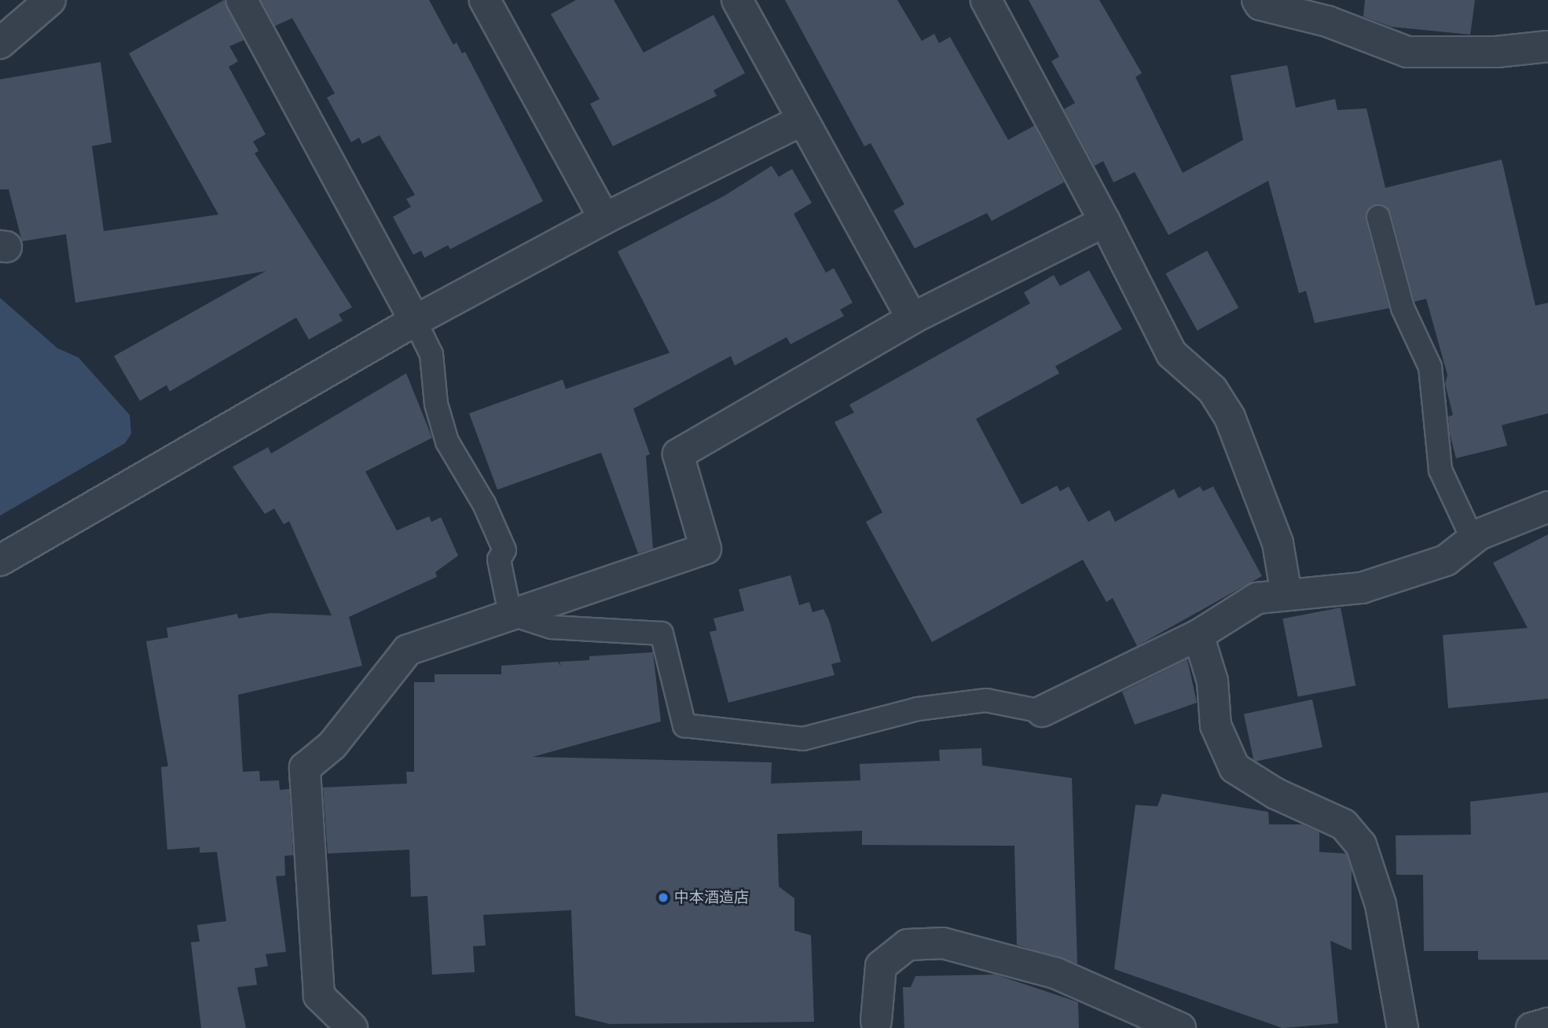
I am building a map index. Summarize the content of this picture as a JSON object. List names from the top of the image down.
{
  "places": ["中本酒造店"]
}
